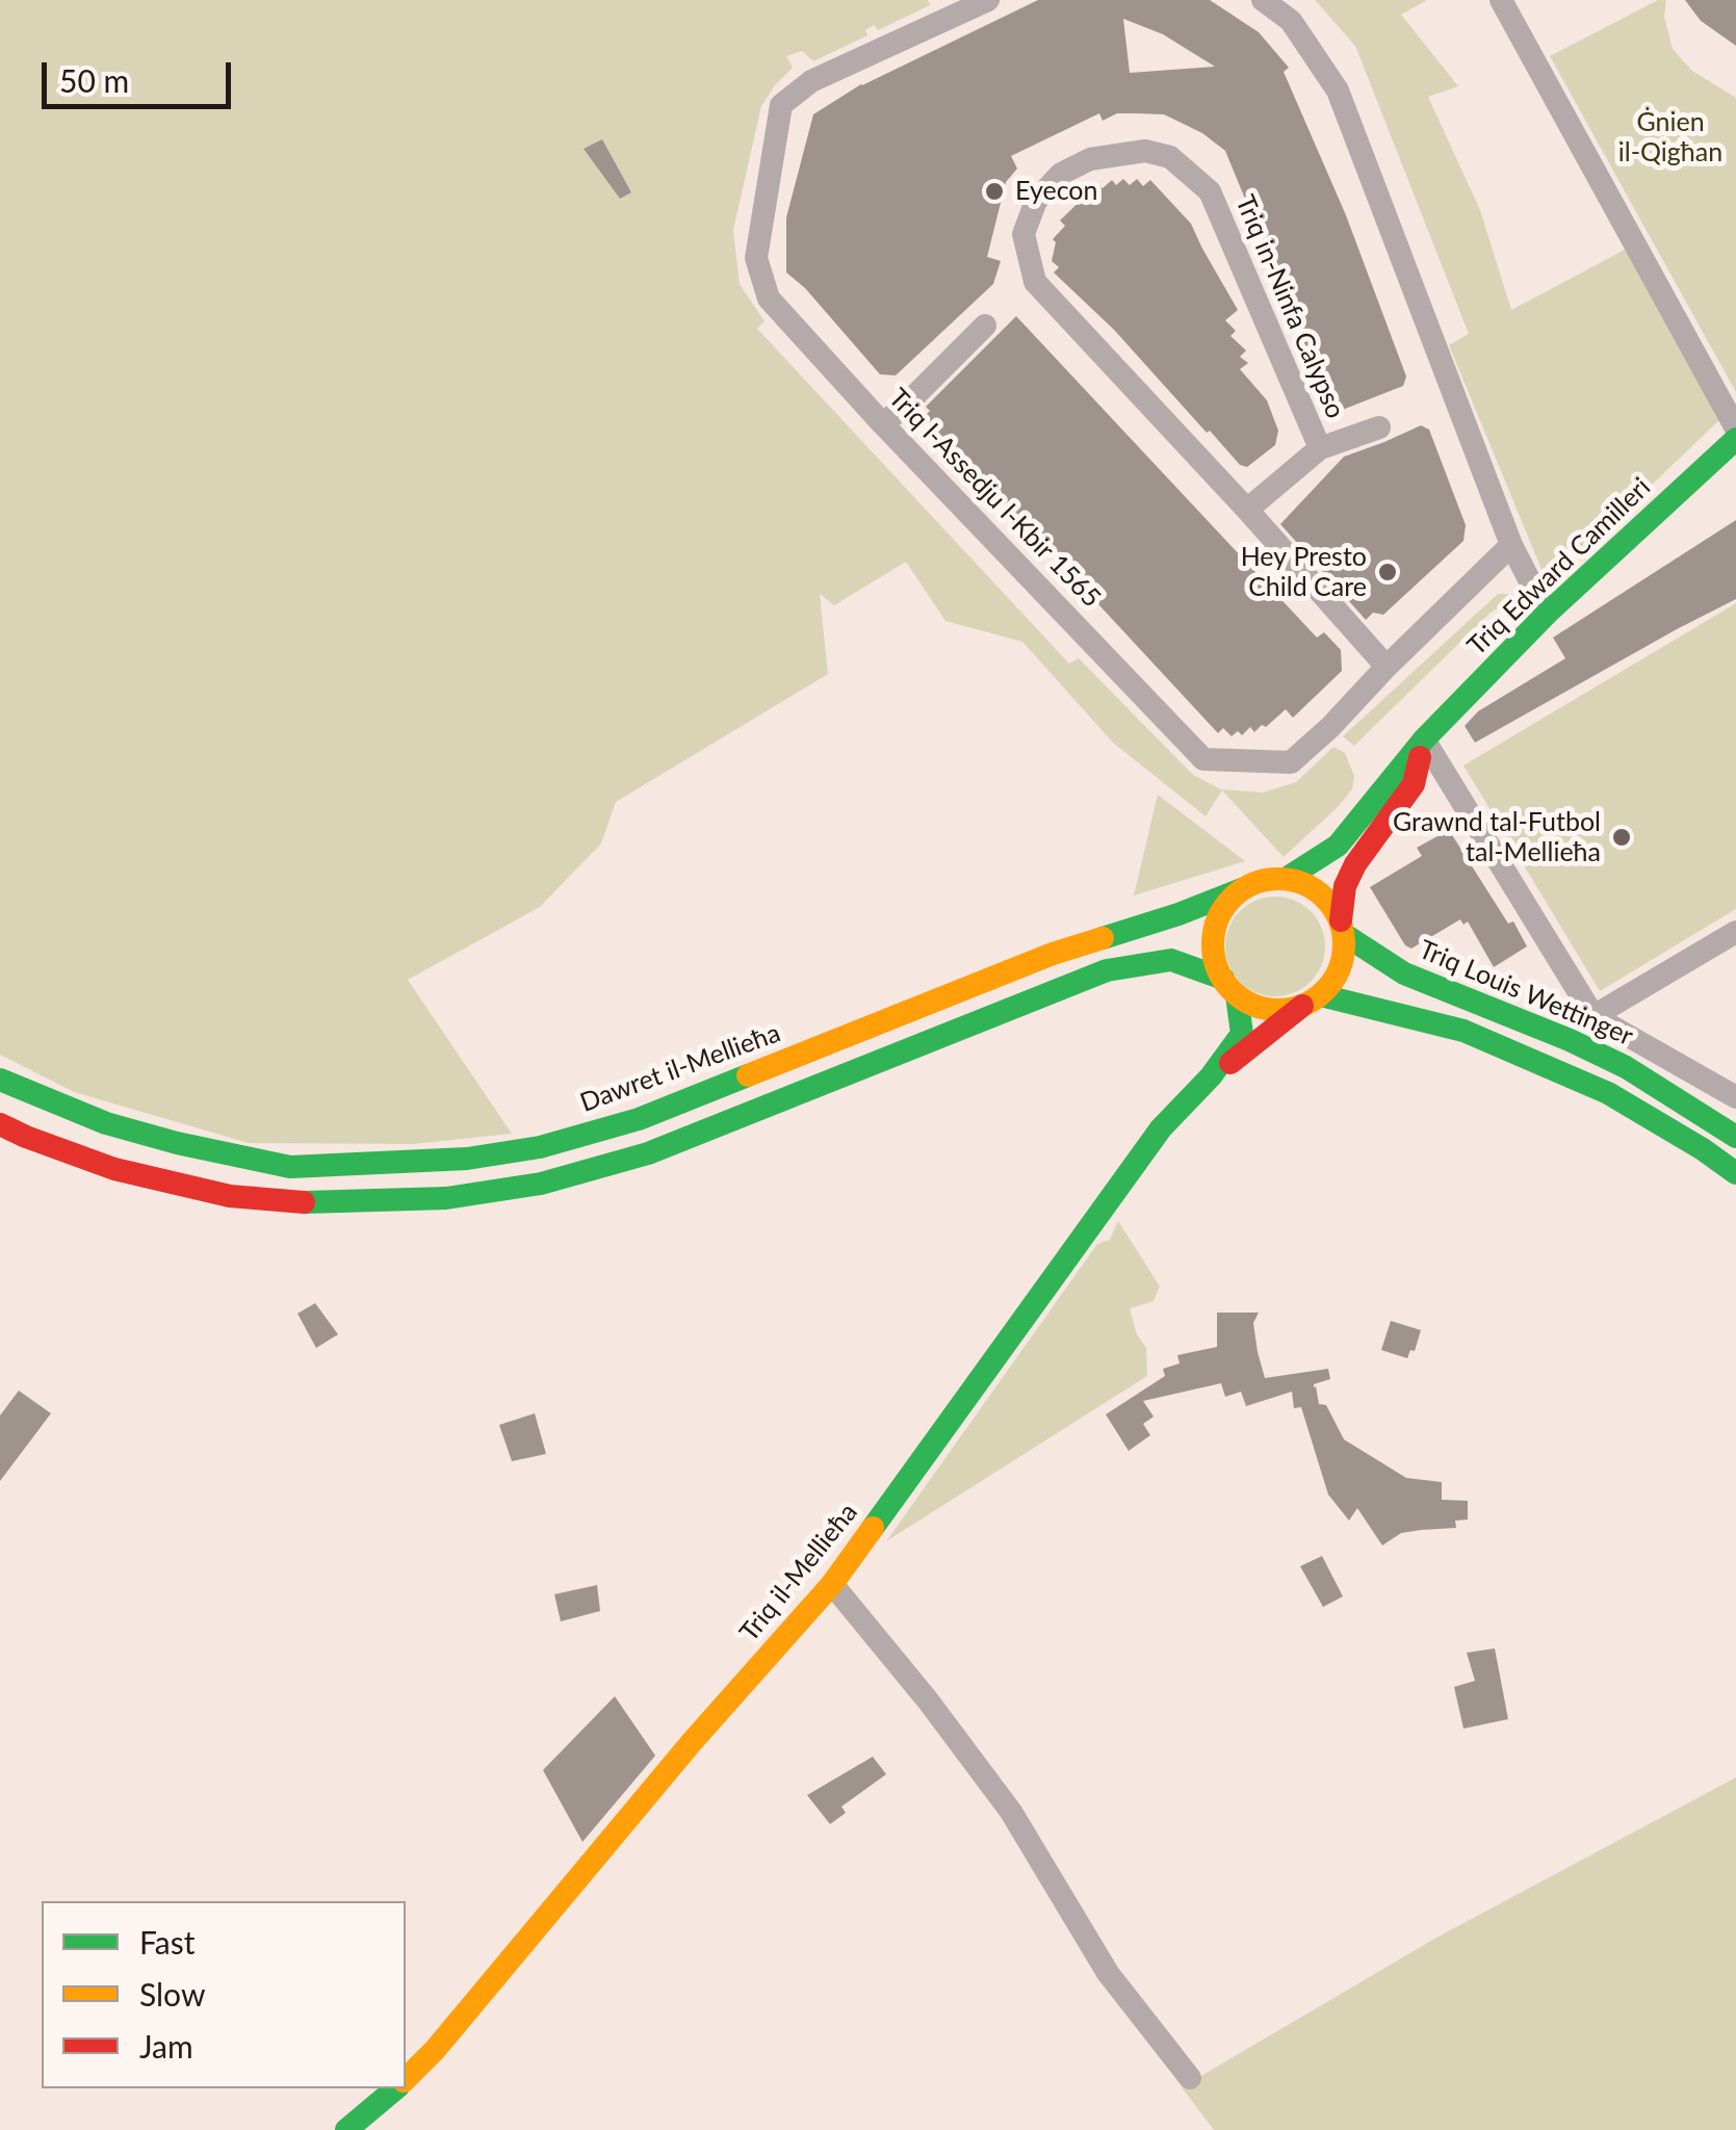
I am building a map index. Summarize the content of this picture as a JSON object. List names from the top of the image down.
{
  "streets": {
    "main road": [
      "Triq Edward Camilleri",
      "Triq Louis Wettinger",
      "Dawret il-Mellieħa",
      "Triq il-Mellieħa"
    ],
    "street": ["Triq in-Ninfa Calypso", "Triq l-Assedju l-Kbir 1565"]
  },
  "crossings": [
    ["Triq in-Ninfa Calypso", "Triq l-Assedju l-Kbir 1565"],
    ["Triq Edward Camilleri", "Triq Louis Wettinger"],
    ["Triq Edward Camilleri", "Dawret il-Mellieħa"],
    ["Triq Edward Camilleri", "Triq il-Mellieħa"],
    ["Triq Louis Wettinger", "Dawret il-Mellieħa"],
    ["Triq Louis Wettinger", "Triq il-Mellieħa"],
    ["Dawret il-Mellieħa", "Triq il-Mellieħa"]
  ],
  "parks": ["Ġnien il-Qigħan"],
  "places": ["Eyecon", "Hey Presto Child Care", "Grawnd tal-Futbol tal-Mellieħa"],
  "legend": ["Fast", "Slow", "Jam"],
  "scale_bar": "50 m"
}
